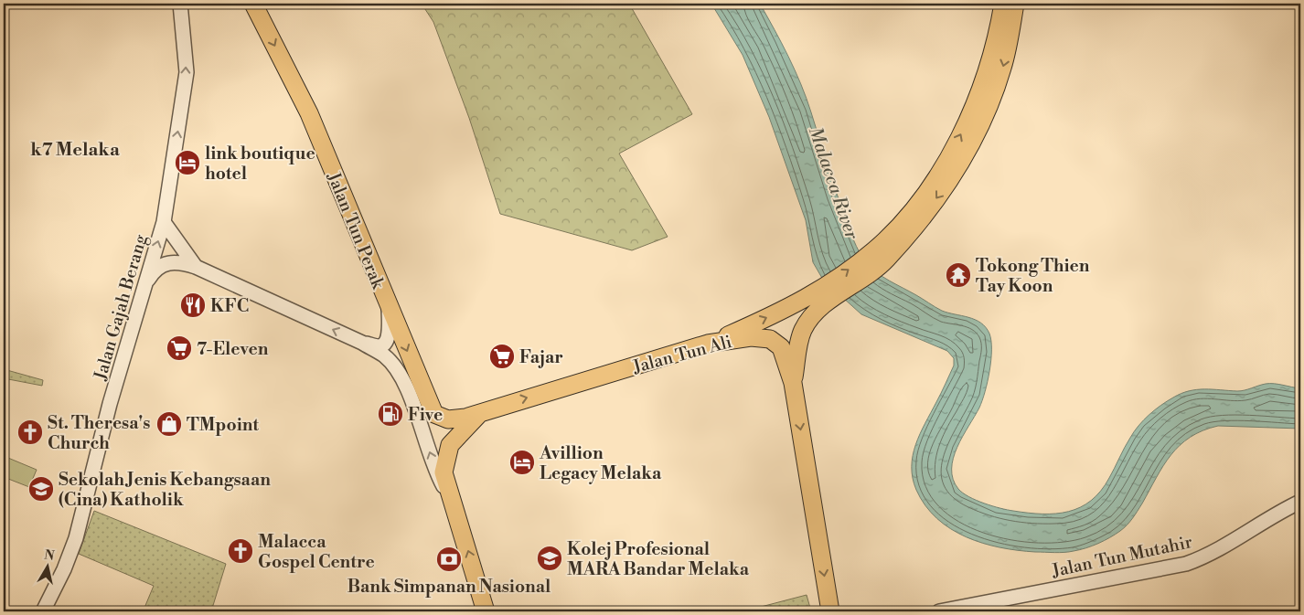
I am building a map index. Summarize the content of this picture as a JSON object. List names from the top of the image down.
{
  "streets": {
    "main road": ["Jalan Tun Perak", "Jalan Tun Ali"],
    "street": ["Jalan Gajah Berang", "Jalan Tun Mutahir"]
  },
  "crossings": [
    ["Jalan Tun Perak", "Jalan Tun Ali"]
  ],
  "one_way": ["Jalan Tun Perak", "Jalan Gajah Berang"],
  "districts": ["k7 Melaka"],
  "water": ["Malacca River"],
  "places": {
    "hotel": ["link boutique hotel", "Avillion Legacy Melaka"],
    "temple": ["Tokong Thien Tay Koon"],
    "restaurant": ["KFC"],
    "supermarket": ["7-Eleven", "Fajar"],
    "fuel station": ["Five"],
    "shop": ["TMpoint"],
    "church": ["St. Theresa's Church", "Malacca Gospel Centre"],
    "school or university": ["Sekolah Jenis Kebangsaan (Cina) Katholik", "Kolej Profesional MARA Bandar Melaka"],
    "bank": ["Bank Simpanan Nasional"]
  },
  "north": "top"
}
